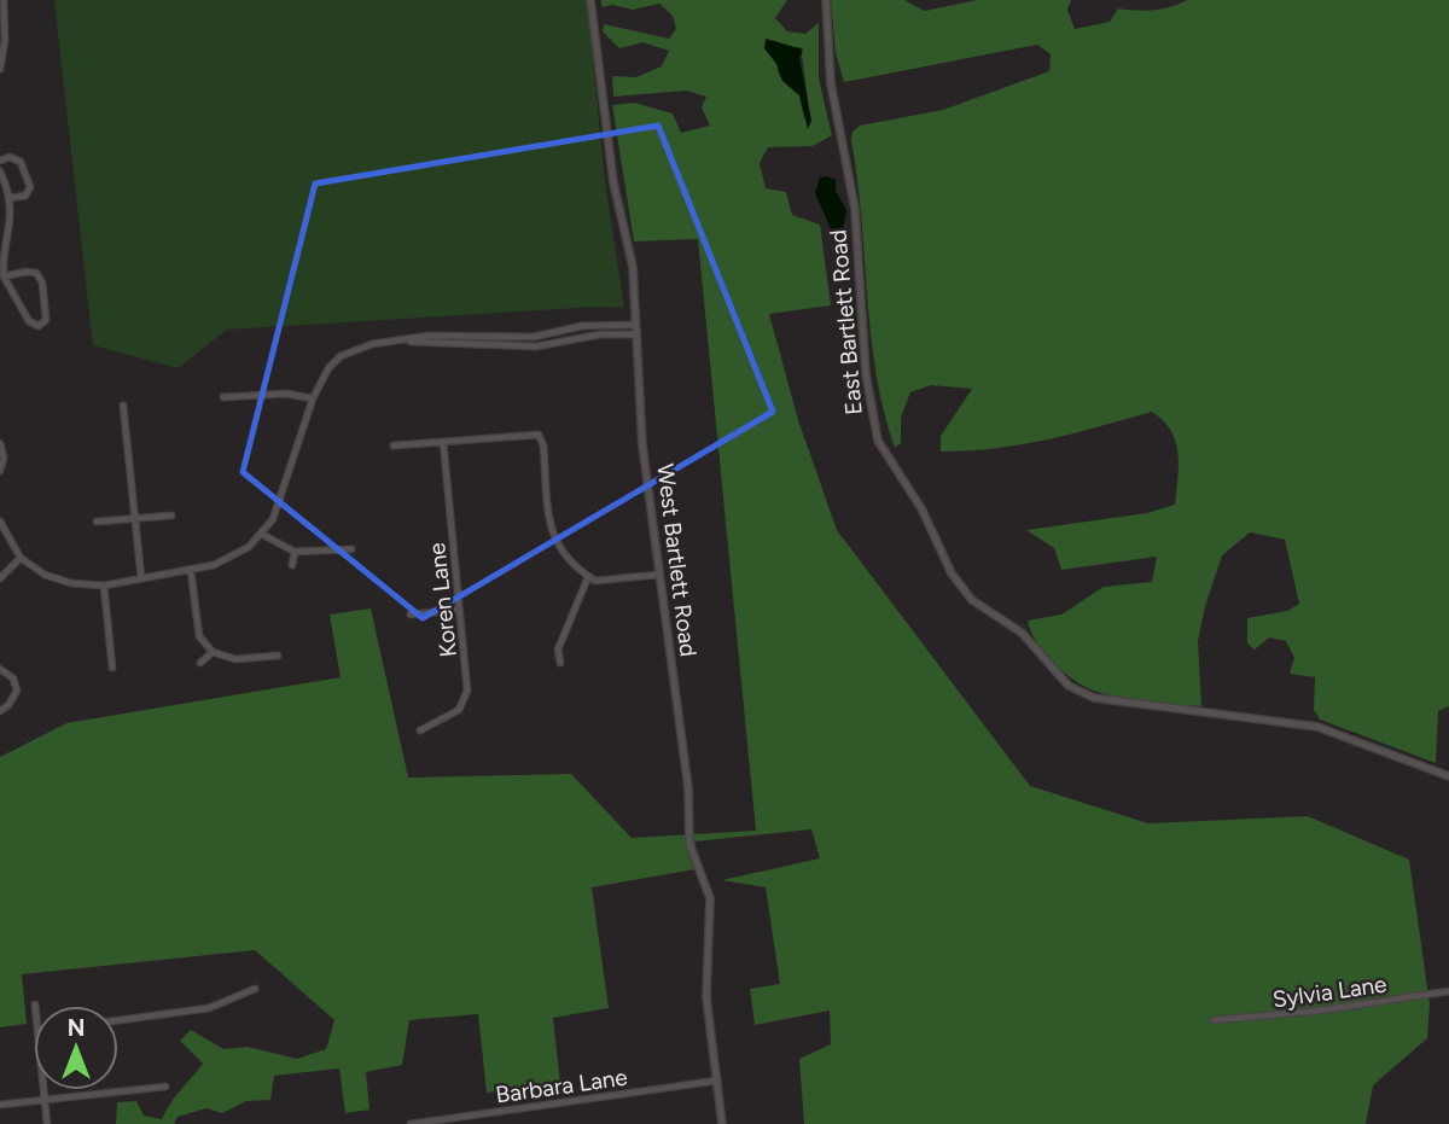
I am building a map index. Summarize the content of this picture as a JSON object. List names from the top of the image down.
{
  "streets": {
    "street": [
      "East Bartlett Road",
      "West Bartlett Road",
      "Koren Lane",
      "Sylvia Lane",
      "Barbara Lane"
    ]
  },
  "crossings": [
    ["West Bartlett Road", "Barbara Lane"]
  ],
  "north": "top"
}
